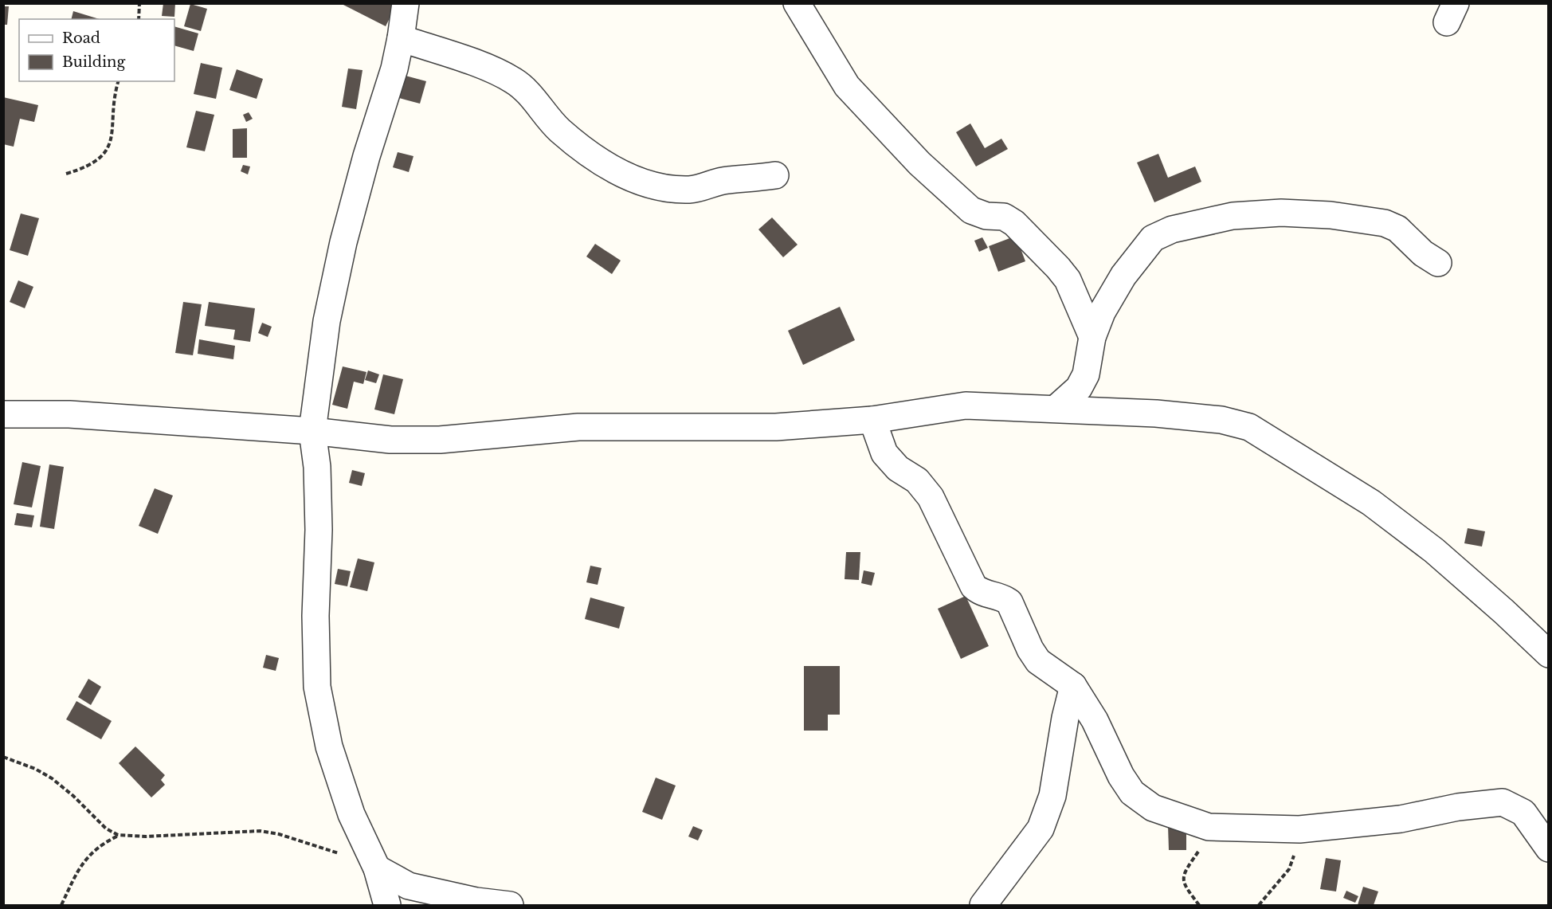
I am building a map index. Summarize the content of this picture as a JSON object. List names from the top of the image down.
{
  "legend": ["Road", "Building"]
}
